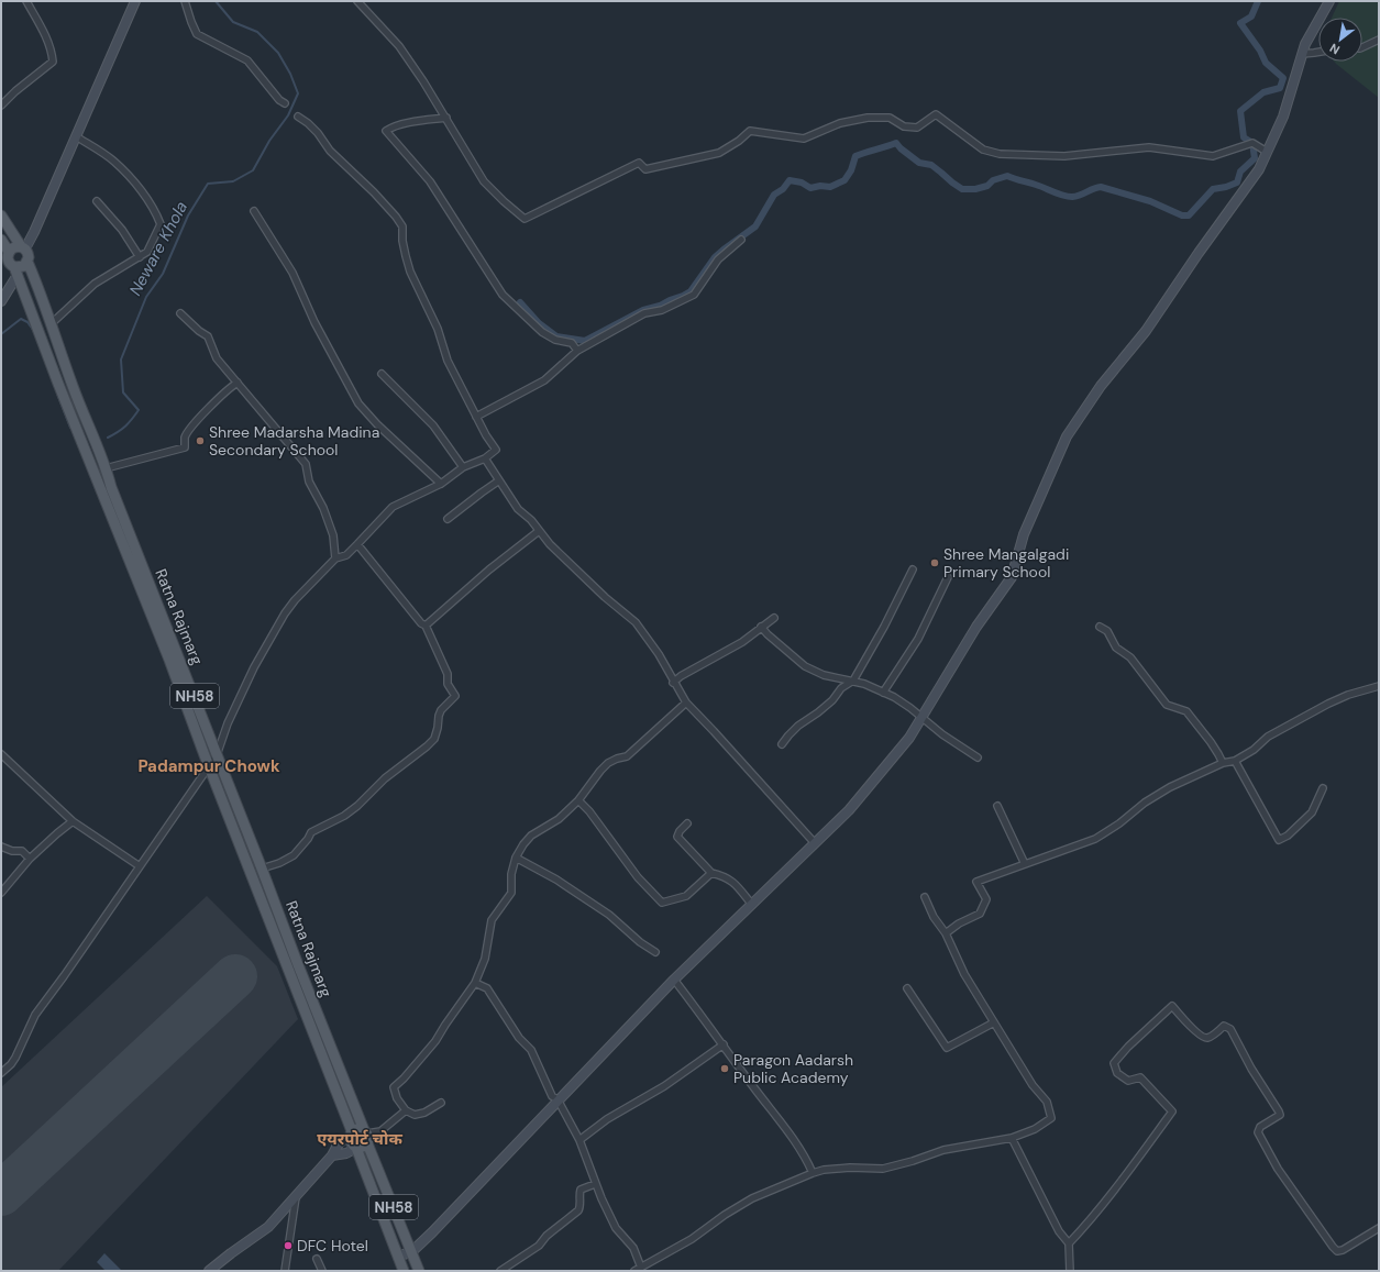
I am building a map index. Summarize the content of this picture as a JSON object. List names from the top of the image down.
{
  "streets": {
    "main road": ["Ratna Rajmarg", "NH58"]
  },
  "districts": ["Padampur Chowk", "एयरपोर्ट चोक"],
  "water": ["Neware Khola"],
  "places": [
    "Shree Madarsha Madina Secondary School",
    "Shree Mangalgadi Primary School",
    "Paragon Aadarsh Public Academy",
    "DFC Hotel"
  ],
  "north": "bottom left"
}
